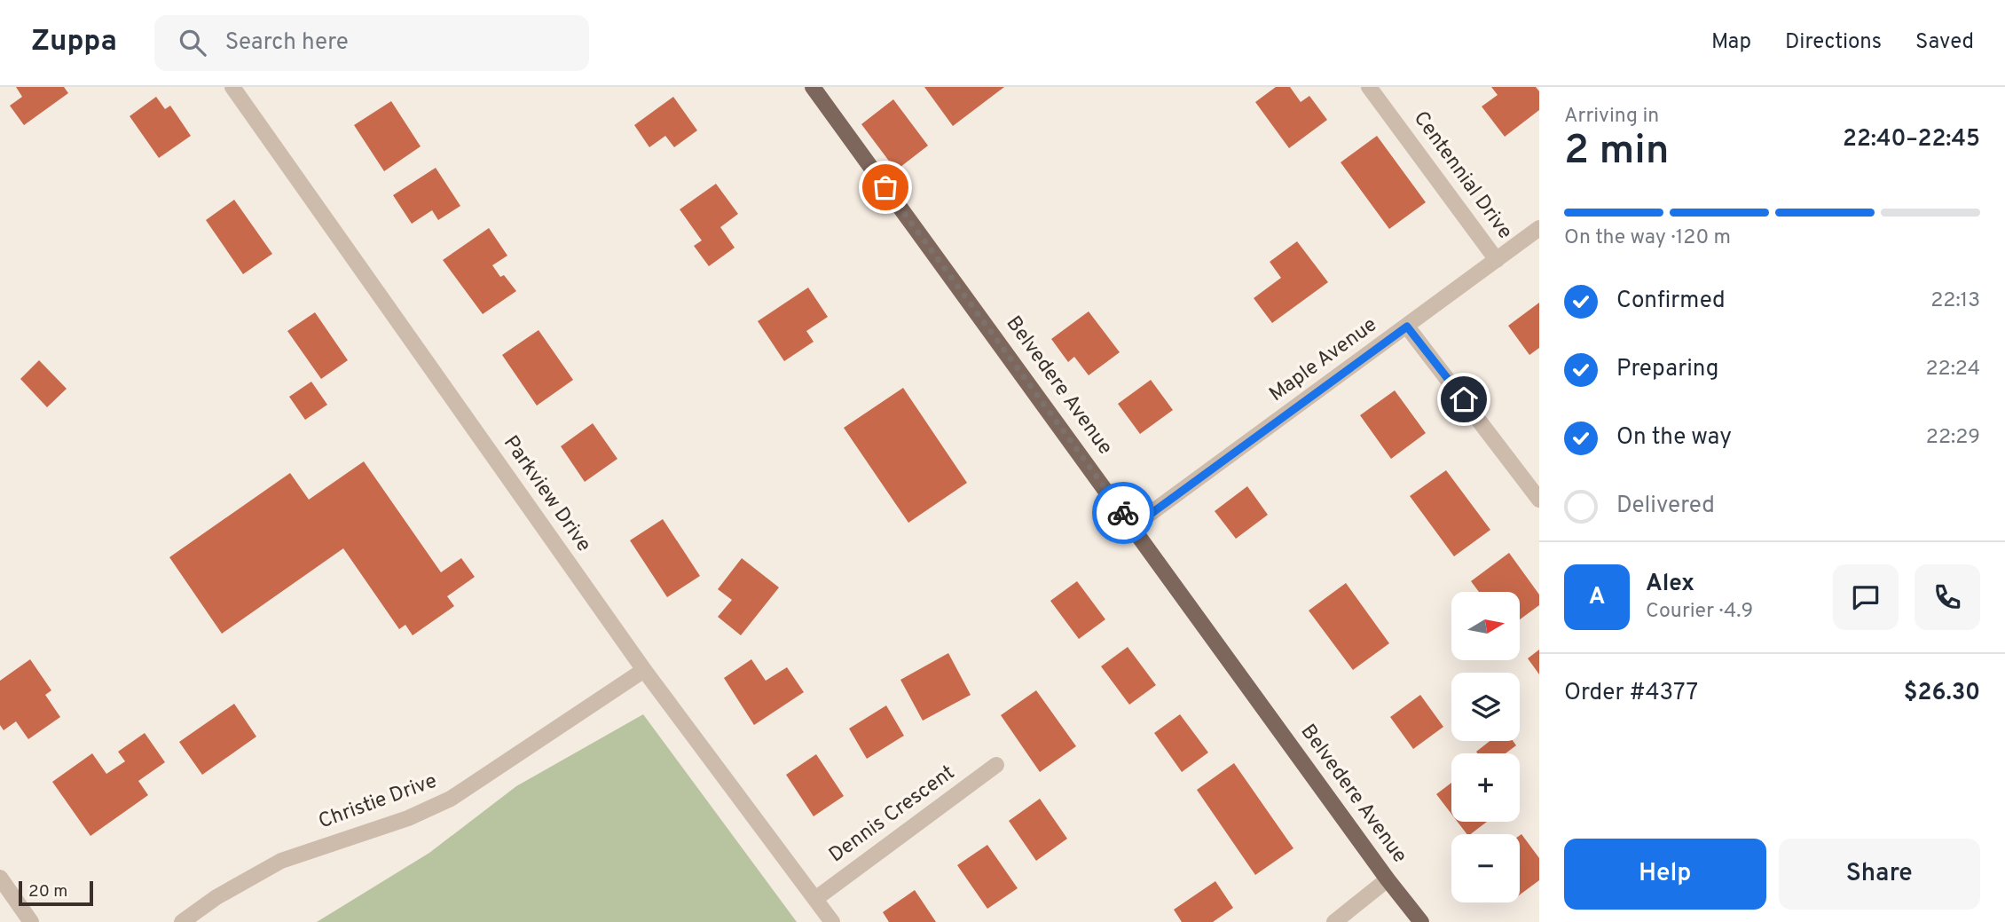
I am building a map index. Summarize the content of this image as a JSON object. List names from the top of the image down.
{
  "streets": {
    "main road": ["Belvedere Avenue"],
    "street": [
      "Centennial Drive",
      "Maple Avenue",
      "Parkview Drive",
      "Christie Drive",
      "Dennis Crescent"
    ]
  },
  "crossings": [
    ["Centennial Drive", "Maple Avenue"],
    ["Maple Avenue", "Belvedere Avenue"],
    ["Parkview Drive", "Christie Drive"],
    ["Parkview Drive", "Dennis Crescent"]
  ],
  "scale_bar": "20 m",
  "north": "right",
  "page": {
    "header": "Zuppa",
    "search": "Search here",
    "nav": ["Map", "Directions", "Saved"],
    "heading": ["2 min", "Arriving in", "22:40–22:45"],
    "panel": [
      "Alex",
      "Courier · 4.9",
      "Order #4377",
      "$26.30"
    ],
    "bar": "On the way · 120 m",
    "list": [
      ["Confirmed", "22:13"],
      ["Preparing", "22:24"],
      ["On the way", "22:29"],
      "Delivered"
    ],
    "round": "A",
    "map_buttons": ["+", "−"],
    "buttons": ["Help", "Share"],
    "scale": "20 m"
  }
}
